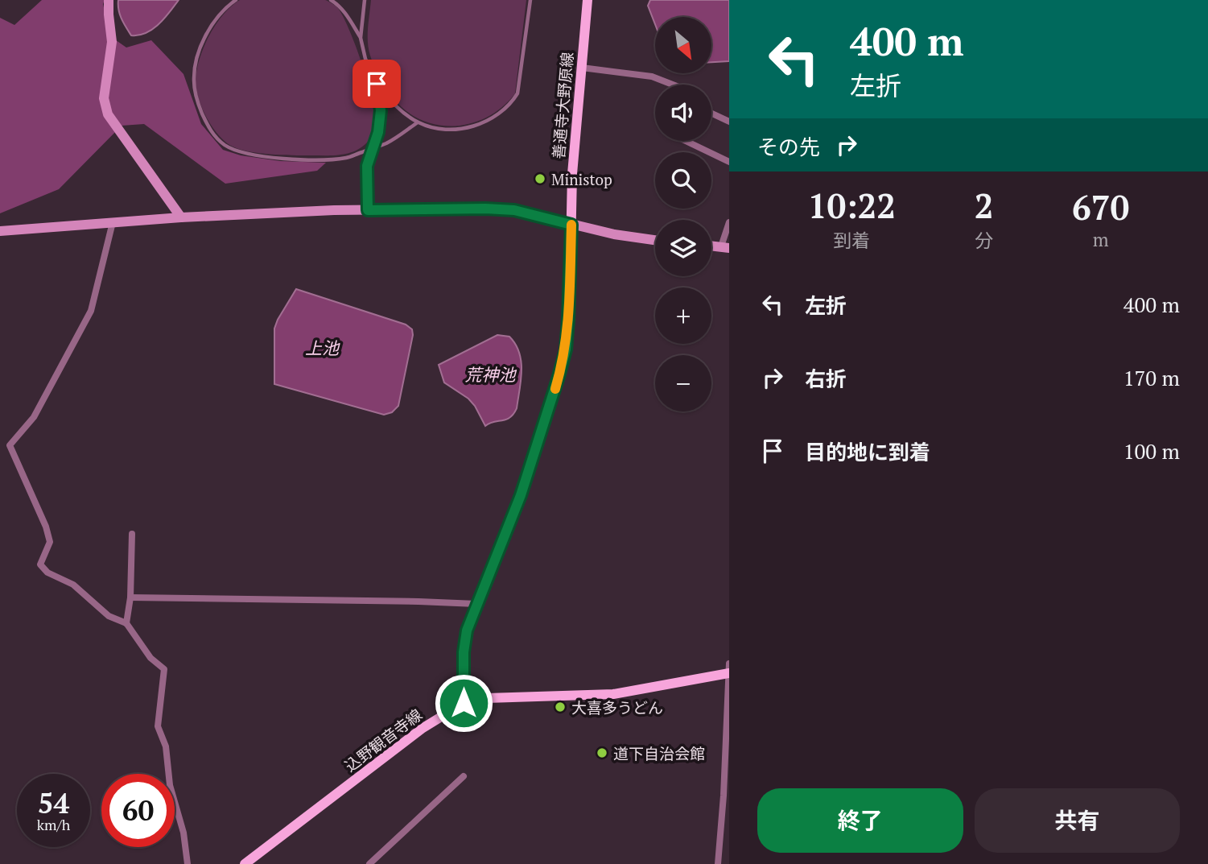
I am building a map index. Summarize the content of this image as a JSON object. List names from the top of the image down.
{
  "streets": {
    "main road": ["善通寺大野原線", "込野観音寺線"]
  },
  "crossings": [
    ["善通寺大野原線", "込野観音寺線"]
  ],
  "water": ["上池", "荒神池"],
  "places": ["Ministop", "大喜多うどん", "道下自治会館"],
  "north": "bottom right",
  "page": {
    "turn": ["400 m", "左折"],
    "map_buttons": ["+", "−"],
    "then": "その先",
    "eta": [
      "10:22",
      "到着",
      "2",
      "分",
      "670",
      "m"
    ],
    "list": [
      {
        "name": "左折",
        "value": "400 m"
      },
      {
        "name": "右折",
        "value": "170 m"
      },
      {
        "name": "目的地に到着",
        "value": "100 m"
      }
    ],
    "speed": "54 km/h",
    "limit": "60",
    "buttons": ["終了", "共有"]
  }
}
